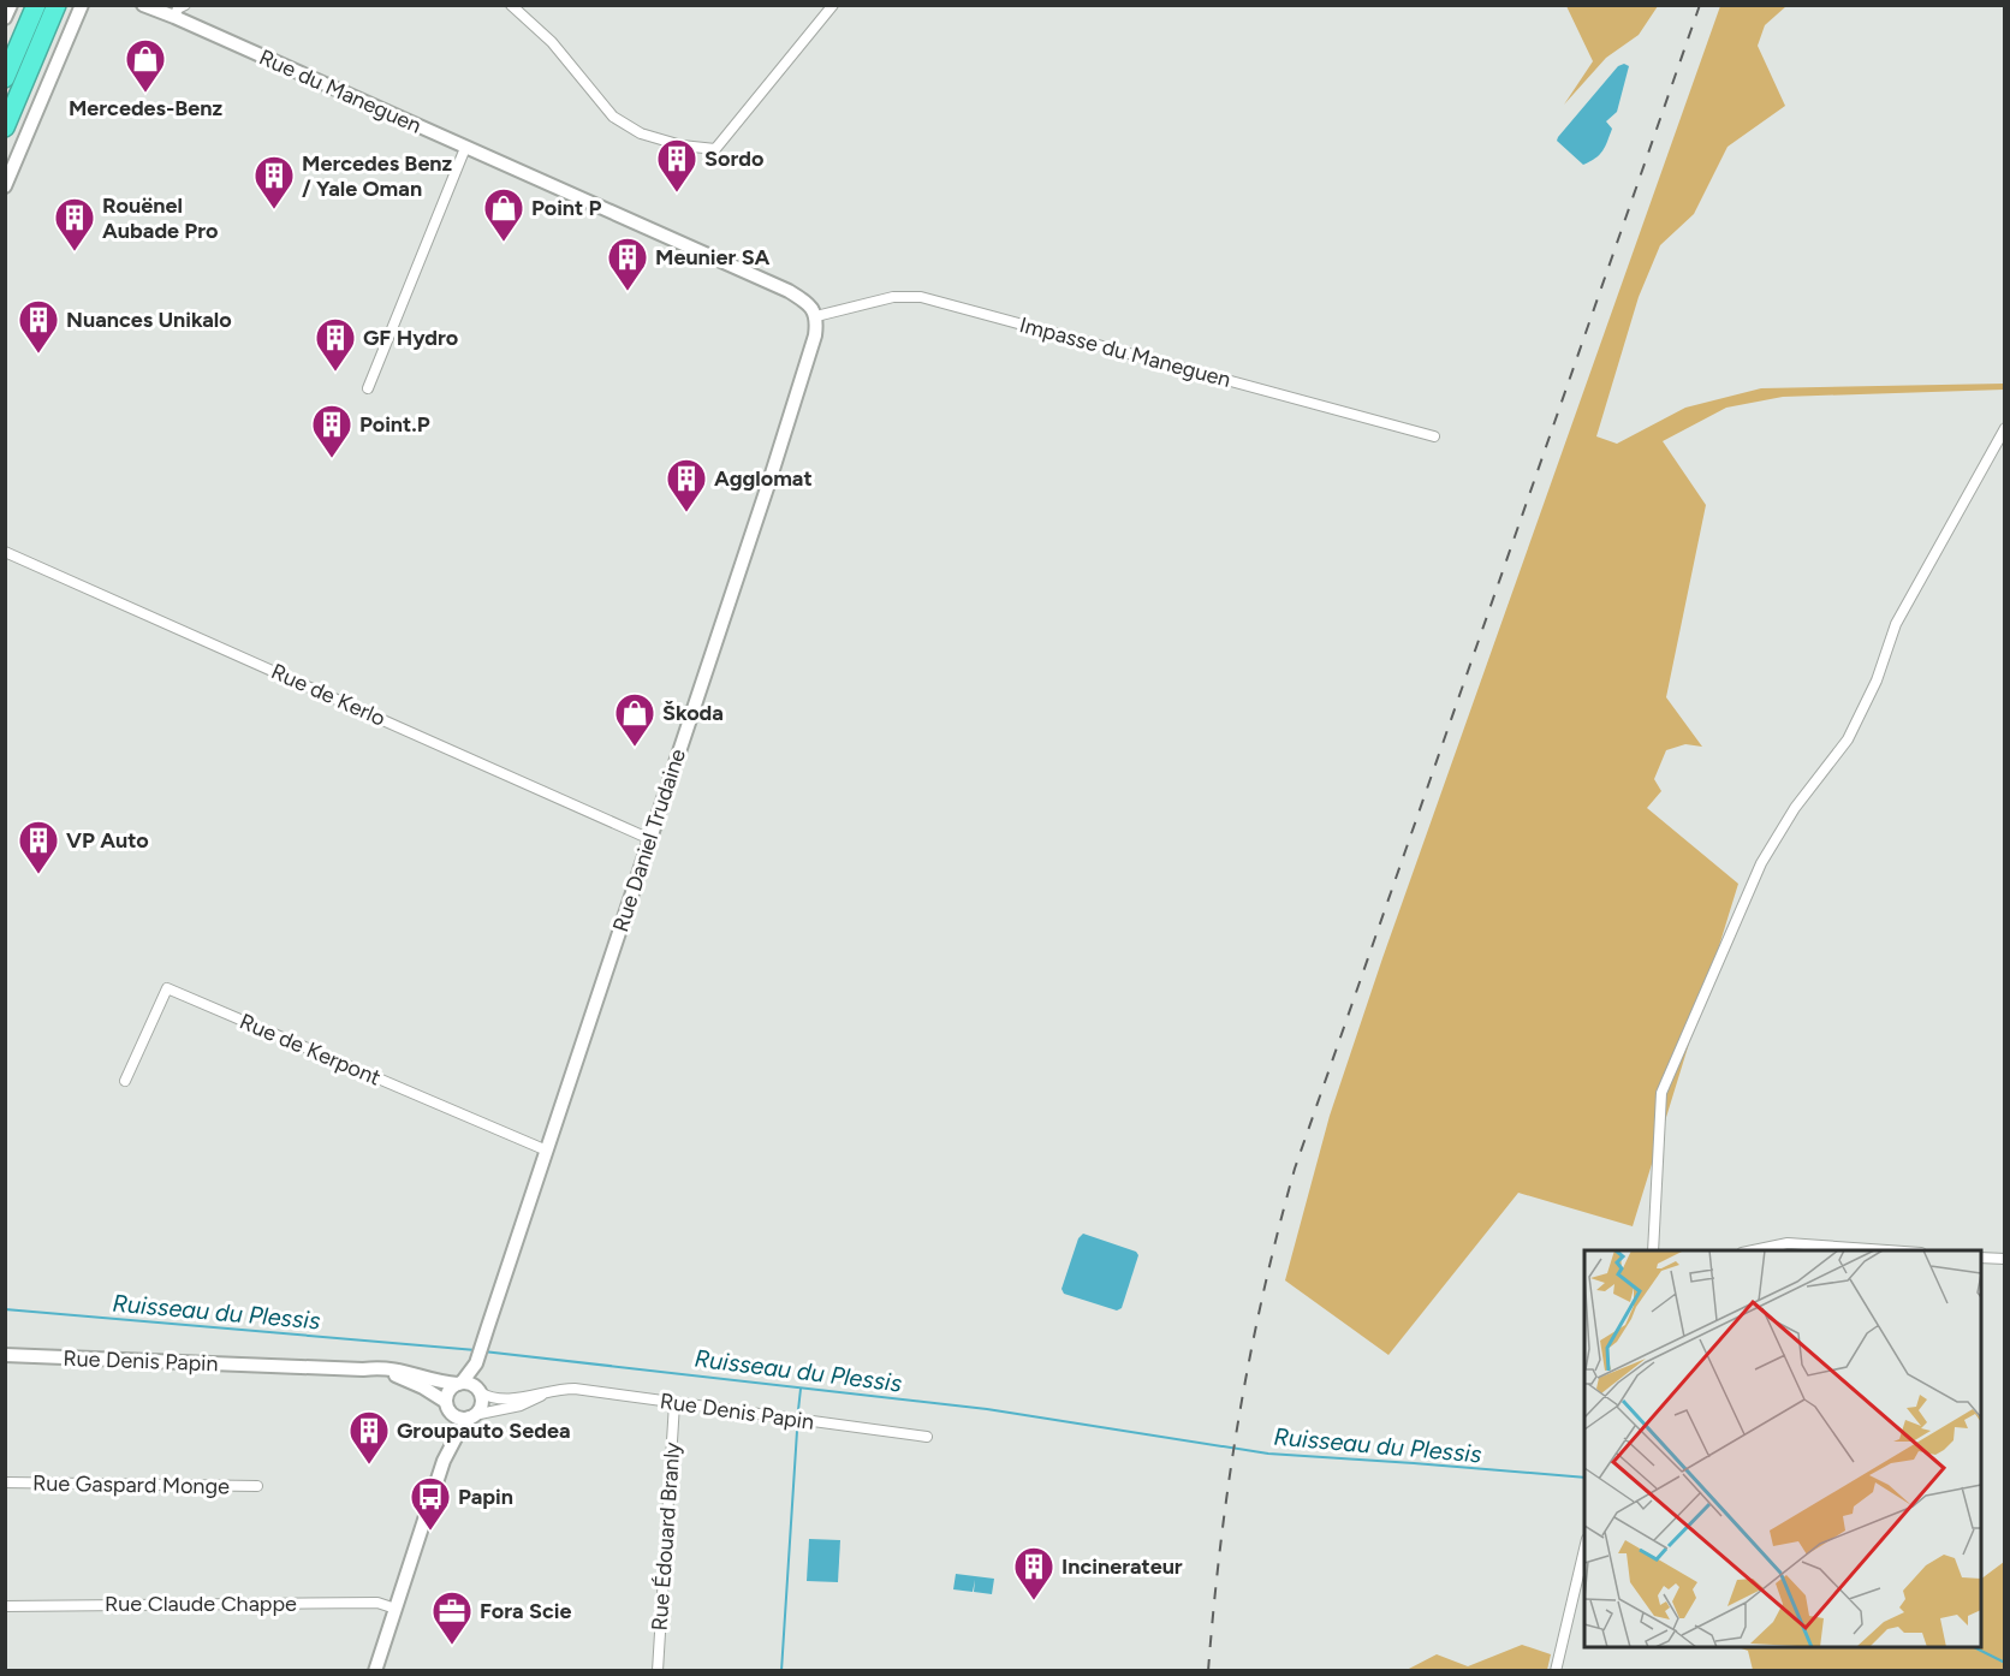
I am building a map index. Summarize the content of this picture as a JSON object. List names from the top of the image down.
{
  "streets": {
    "street": [
      "Rue du Maneguen",
      "Impasse du Maneguen",
      "Rue de Kerlo",
      "Rue Daniel Trudaine",
      "Rue de Kerpont",
      "Rue Denis Papin",
      "Rue Gaspard Monge",
      "Rue Édouard Branly",
      "Rue Claude Chappe"
    ]
  },
  "crossings": [
    ["Rue du Maneguen", "Impasse du Maneguen"],
    ["Rue du Maneguen", "Rue Daniel Trudaine"],
    ["Impasse du Maneguen", "Rue Daniel Trudaine"],
    ["Rue de Kerlo", "Rue Daniel Trudaine"],
    ["Rue Daniel Trudaine", "Rue de Kerpont"],
    ["Rue Daniel Trudaine", "Rue Denis Papin"],
    ["Rue Denis Papin", "Rue Édouard Branly"]
  ],
  "water": ["Ruisseau du Plessis"],
  "places": {
    "shop": ["Mercedes-Benz", "Point P", "Škoda"],
    "building": [
      "Sordo",
      "Mercedes Benz / Yale Oman",
      "Rouënel Aubade Pro",
      "Meunier SA",
      "Nuances Unikalo",
      "GF Hydro",
      "Point.P",
      "Agglomat",
      "VP Auto",
      "Groupauto Sedea",
      "Incinerateur"
    ],
    "bus stop": ["Papin"],
    "office": ["Fora Scie"]
  }
}
